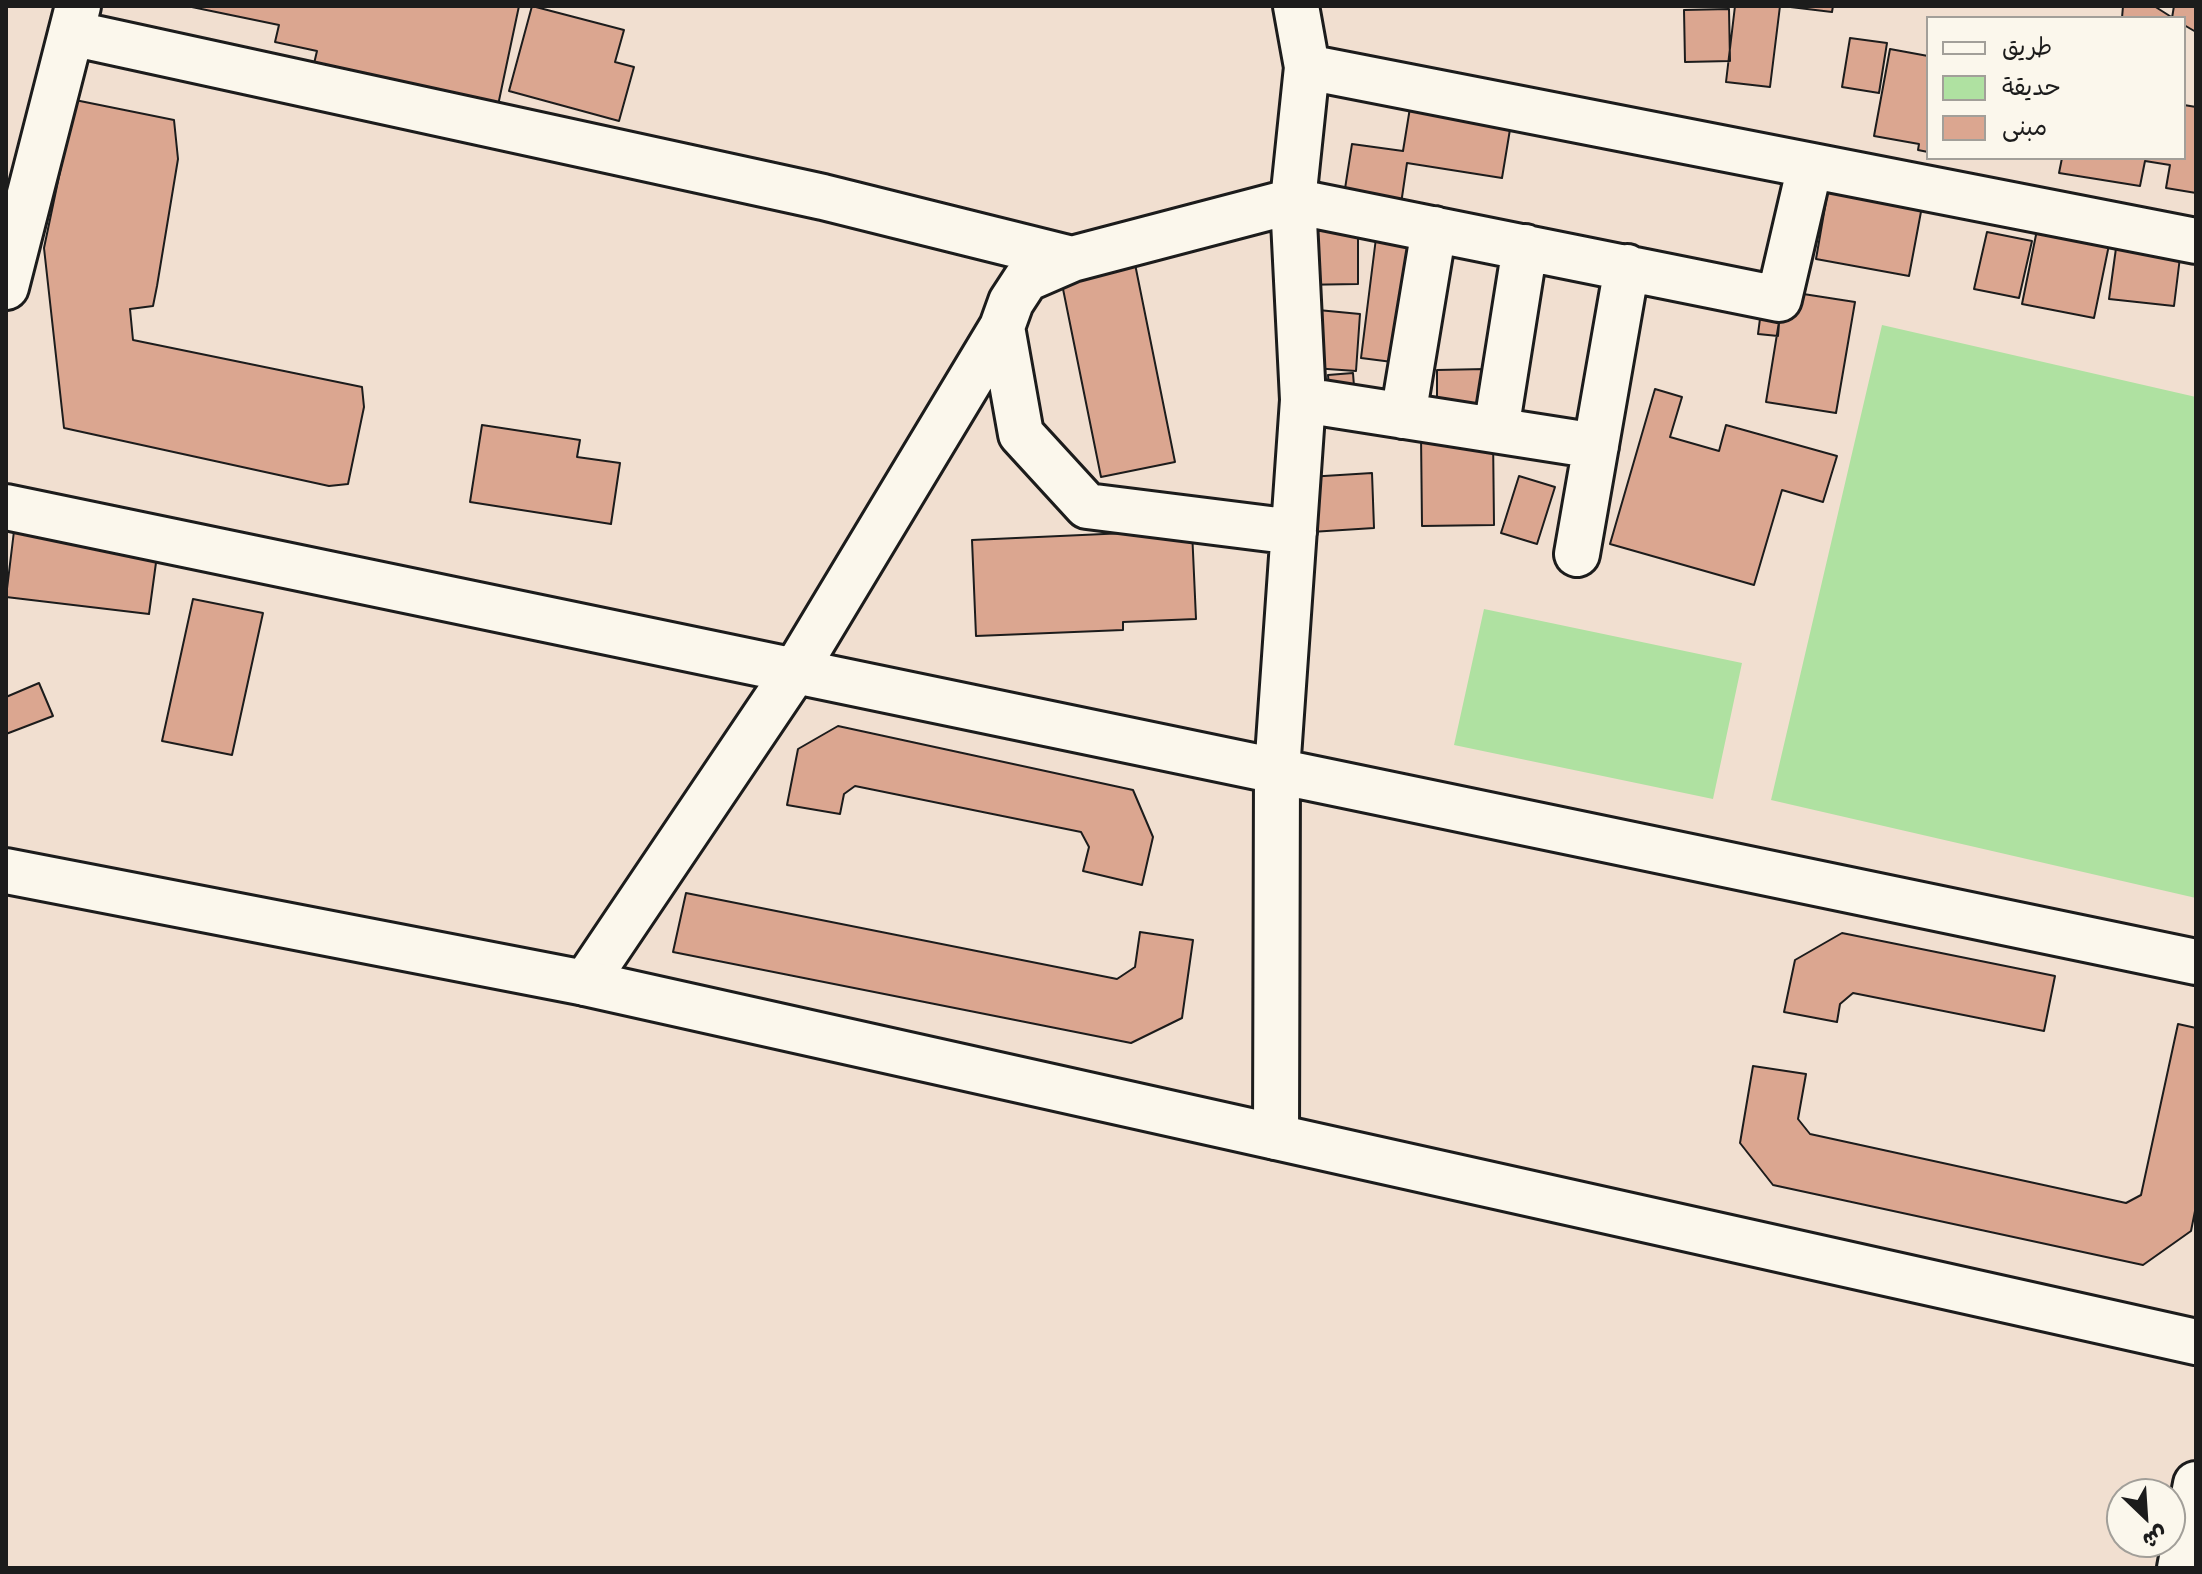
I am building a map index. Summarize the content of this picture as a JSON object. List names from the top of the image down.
{
  "legend": ["طريق", "حديقة", "مبنى"],
  "north": "bottom right"
}
